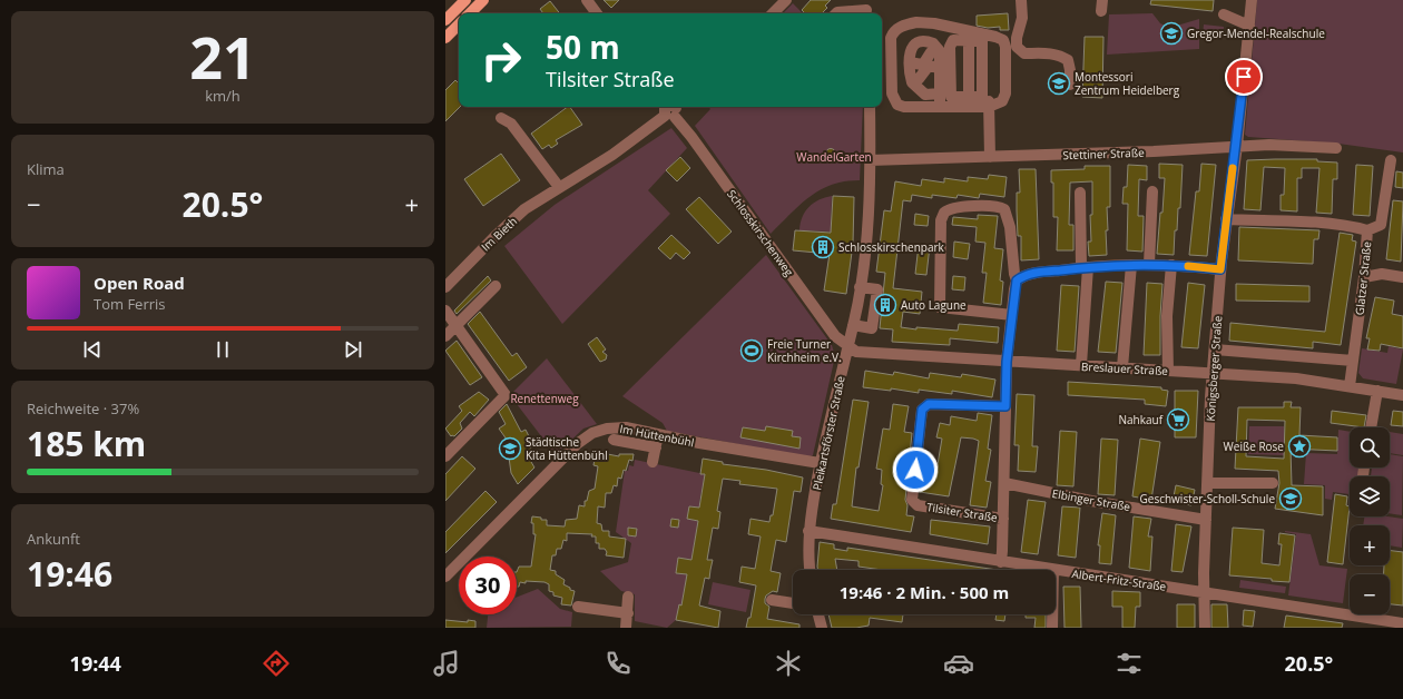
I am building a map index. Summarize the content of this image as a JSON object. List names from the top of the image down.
{
  "streets": {
    "street": [
      "Stettiner Straße",
      "Schlosskirschenweg",
      "Im Bieth",
      "Glatzer Straße",
      "Breslauer Straße",
      "Königsberger Straße",
      "Pleikartsförster Straße",
      "Im Hüttenbühl",
      "Elbinger Straße",
      "Tilsiter Straße",
      "Albert-Fritz-Straße"
    ]
  },
  "crossings": [
    ["Stettiner Straße", "Königsberger Straße"],
    ["Stettiner Straße", "Pleikartsförster Straße"],
    ["Schlosskirschenweg", "Im Bieth"],
    ["Schlosskirschenweg", "Breslauer Straße"],
    ["Schlosskirschenweg", "Pleikartsförster Straße"],
    ["Glatzer Straße", "Breslauer Straße"],
    ["Glatzer Straße", "Königsberger Straße"],
    ["Breslauer Straße", "Königsberger Straße"],
    ["Breslauer Straße", "Pleikartsförster Straße"],
    ["Königsberger Straße", "Elbinger Straße"],
    ["Königsberger Straße", "Albert-Fritz-Straße"],
    ["Pleikartsförster Straße", "Im Hüttenbühl"],
    ["Pleikartsförster Straße", "Albert-Fritz-Straße"]
  ],
  "parks": ["WandelGarten", "Renettenweg"],
  "places": {
    "school or university": [
      "Gregor-Mendel-Realschule",
      "Montessori Zentrum Heidelberg",
      "Städtische Kita Hüttenbühl",
      "Geschwister-Scholl-Schule"
    ],
    "building": ["Schlosskirschenpark", "Auto Lagune"],
    "sports": ["Freie Turner Kirchheim e.V."],
    "supermarket": ["Nahkauf"],
    "place": ["Weiße Rose"]
  },
  "page": {
    "tile": [
      ["21", "km/h"],
      "Klima",
      ["Reichweite · 37%", "185 km"],
      ["Ankunft", "19:46"]
    ],
    "turn": ["50 m", "Tilsiter Straße"],
    "heat": ["−", "20.5°", "+"],
    "song": ["Open Road", "Tom Ferris"],
    "map_buttons": ["+", "−"],
    "limit": "30",
    "trip": "19:46 · 2 Min. · 500 m",
    "tabs": ["19:44", "20.5°"]
  }
}
